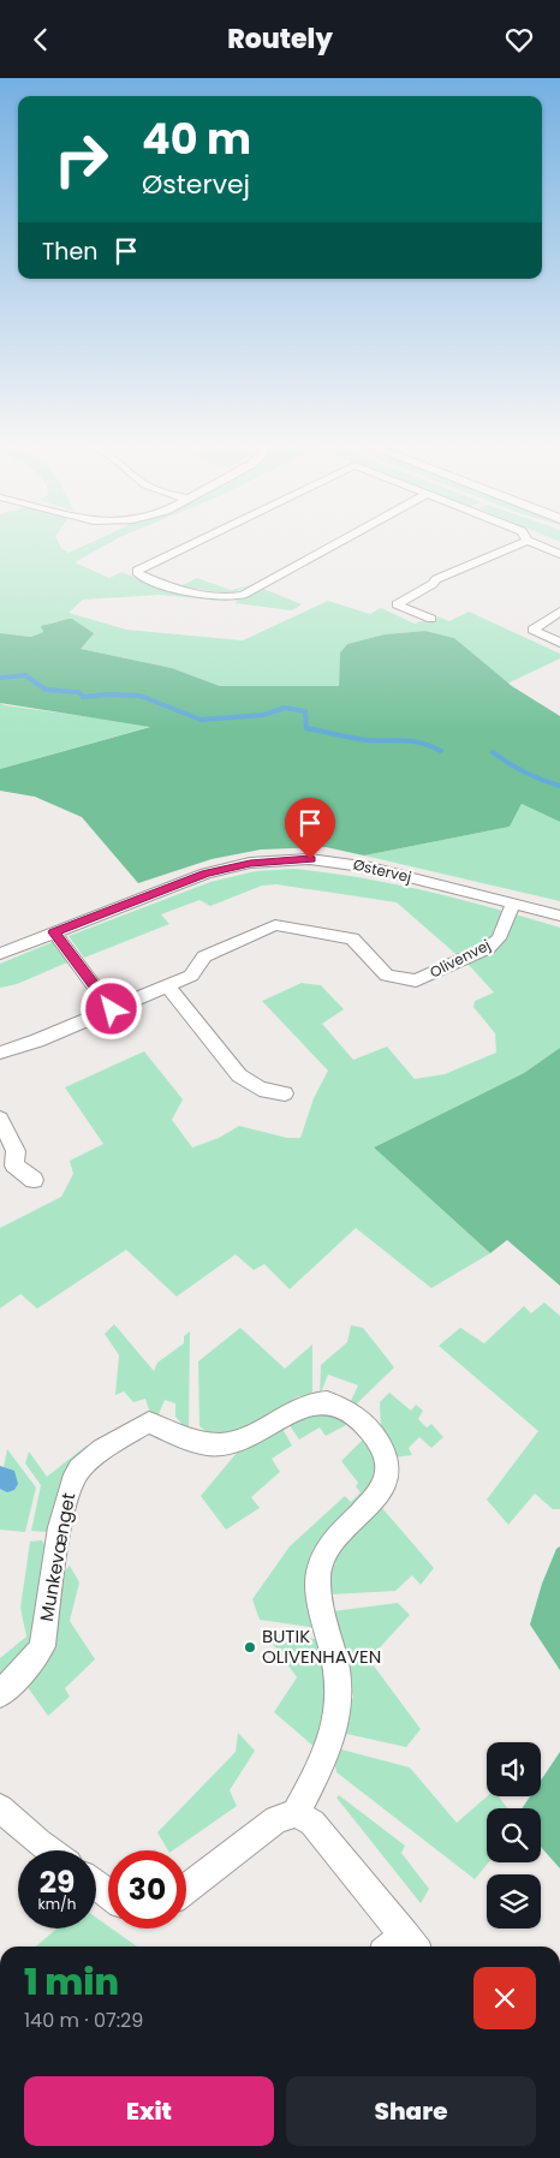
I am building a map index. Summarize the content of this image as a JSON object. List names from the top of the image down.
{
  "streets": {
    "street": ["Østervej", "Olivenvej", "Munkevænget"]
  },
  "crossings": [
    ["Østervej", "Olivenvej"]
  ],
  "places": ["BUTIK OLIVENHAVEN"],
  "page": {
    "header": "Routely",
    "turn": ["40 m", "Østervej"],
    "then": "Then",
    "speed": "29 km/h",
    "limit": "30",
    "heading": ["1 min", "140 m · 07:29"],
    "buttons": ["Exit", "Share"]
  }
}
